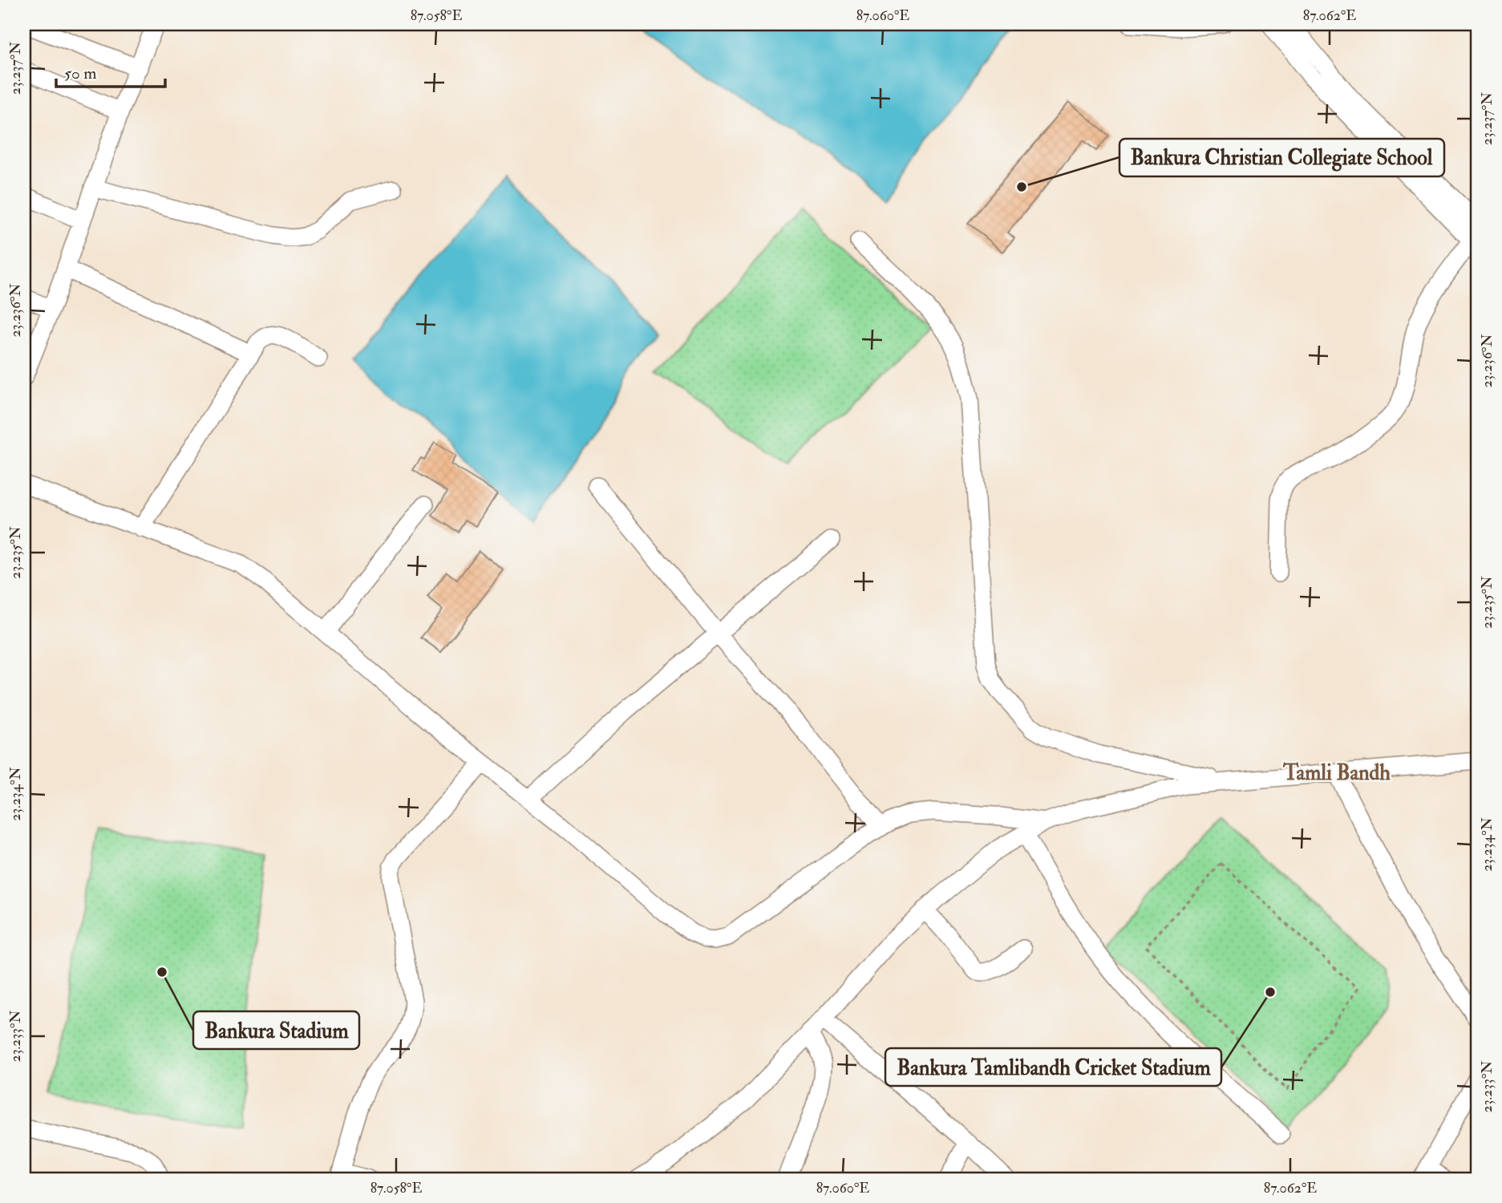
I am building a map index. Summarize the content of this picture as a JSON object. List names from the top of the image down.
{
  "districts": ["Tamli Bandh"],
  "places": ["Bankura Christian Collegiate School", "Bankura Stadium", "Bankura Tamlibandh Cricket Stadium"],
  "scale_bar": "50 m",
  "coordinates": [
    "87.058°E",
    "87.060°E",
    "87.062°E",
    "23.237°N",
    "23.236°N",
    "23.235°N",
    "23.234°N",
    "23.233°N"
  ]
}
